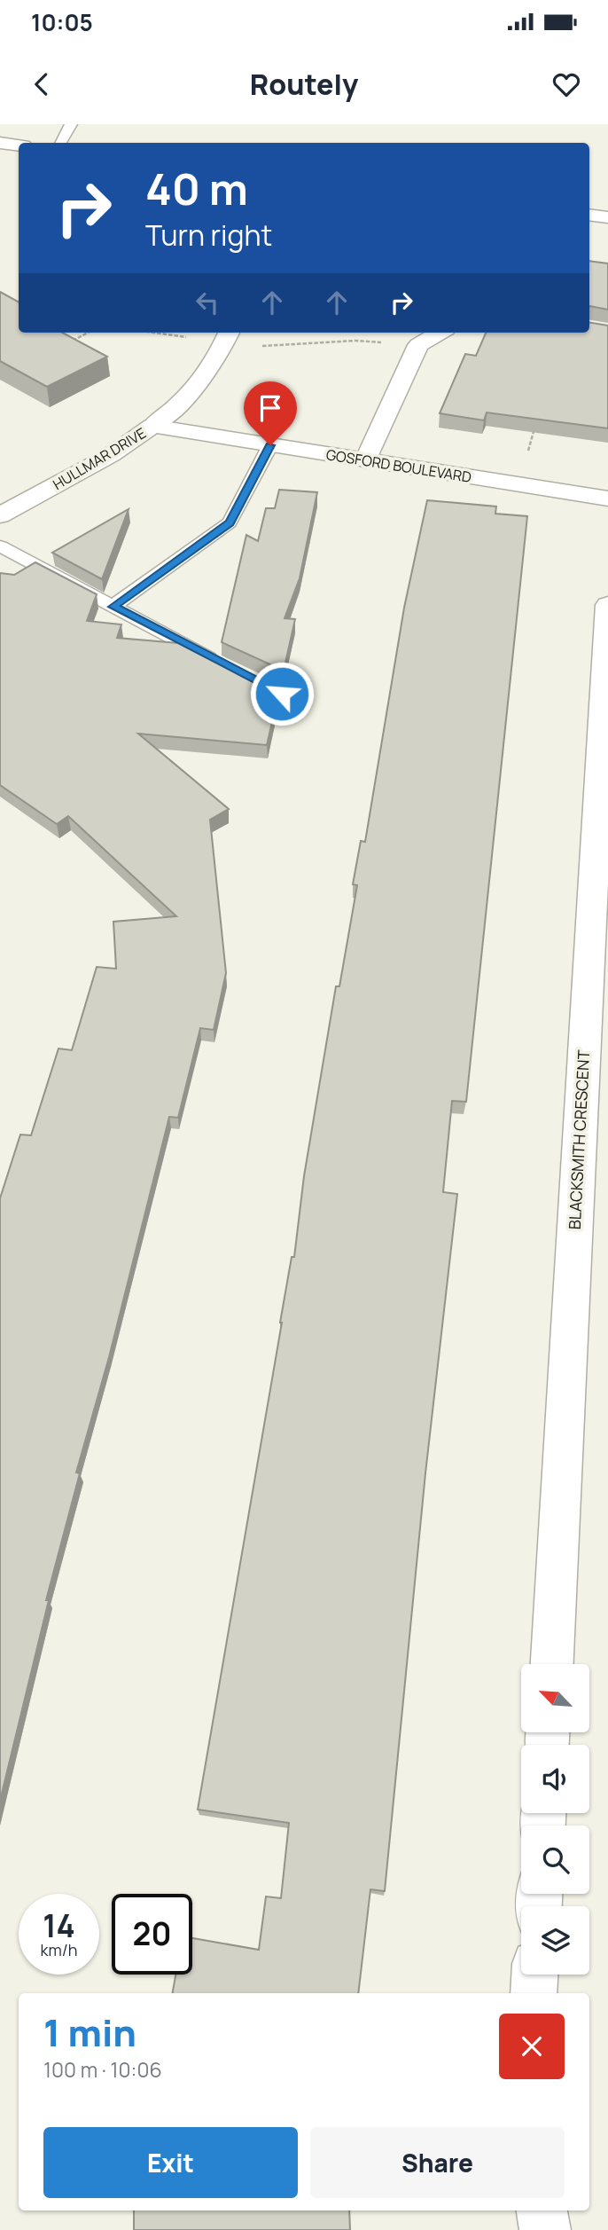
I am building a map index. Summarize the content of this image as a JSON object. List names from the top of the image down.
{
  "streets": {
    "street": ["HULLMAR DRIVE", "GOSFORD BOULEVARD", "BLACKSMITH CRESCENT"]
  },
  "crossings": [
    ["HULLMAR DRIVE", "GOSFORD BOULEVARD"]
  ],
  "north": "top left",
  "page": {
    "status": "10:05",
    "header": "Routely",
    "turn": ["40 m", "Turn right"],
    "speed": "14 km/h",
    "limit": "20",
    "heading": ["1 min", "100 m · 10:06"],
    "buttons": ["Exit", "Share"]
  }
}
